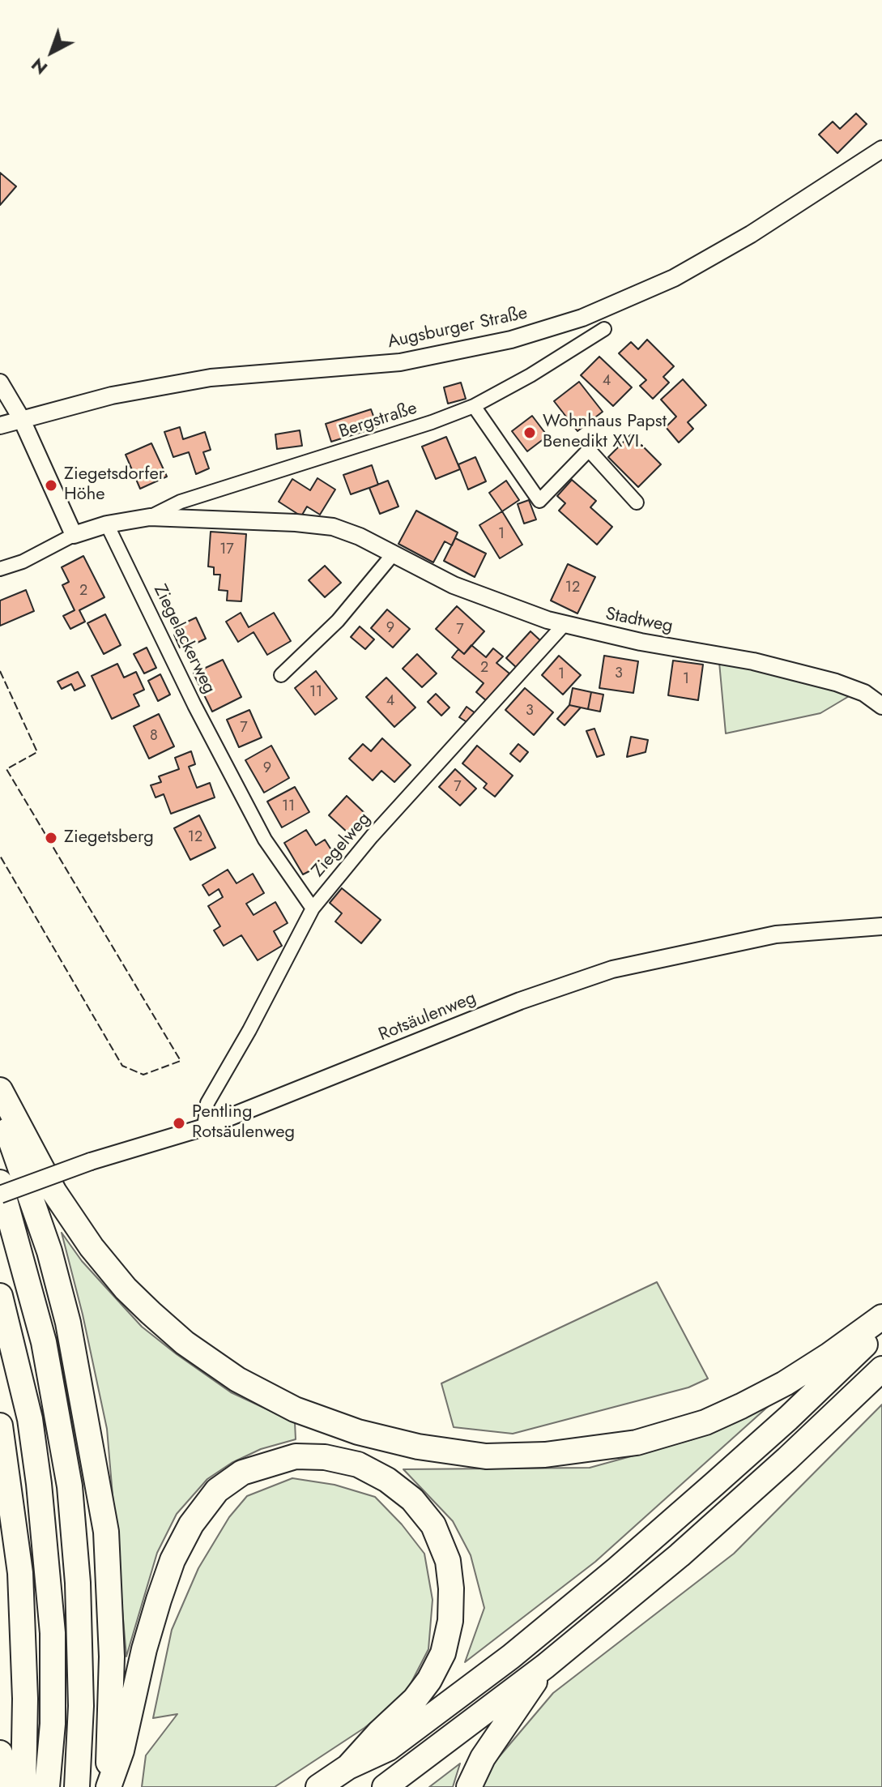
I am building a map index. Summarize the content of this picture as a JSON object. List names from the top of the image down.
{
  "streets": {
    "street": [
      "Augsburger Straße",
      "Bergstraße",
      "Stadtweg",
      "Ziegelackerweg",
      "Ziegelweg",
      "Rotsäulenweg"
    ]
  },
  "crossings": [
    ["Bergstraße", "Stadtweg"],
    ["Stadtweg", "Ziegelackerweg"],
    ["Stadtweg", "Ziegelweg"],
    ["Ziegelackerweg", "Ziegelweg"],
    ["Ziegelweg", "Rotsäulenweg"]
  ],
  "places": [
    "Wohnhaus Papst Benedikt XVI.",
    "Ziegetsdorfer Höhe",
    "Ziegetsberg",
    "Pentling Rotsäulenweg"
  ],
  "house_numbers": [
    "4",
    "1",
    "17",
    "12",
    "2",
    "9",
    "7",
    "2",
    "3",
    "1",
    "1",
    "11",
    "4",
    "3",
    "7",
    "8",
    "9",
    "7",
    "11",
    "12"
  ],
  "north": "bottom left"
}
